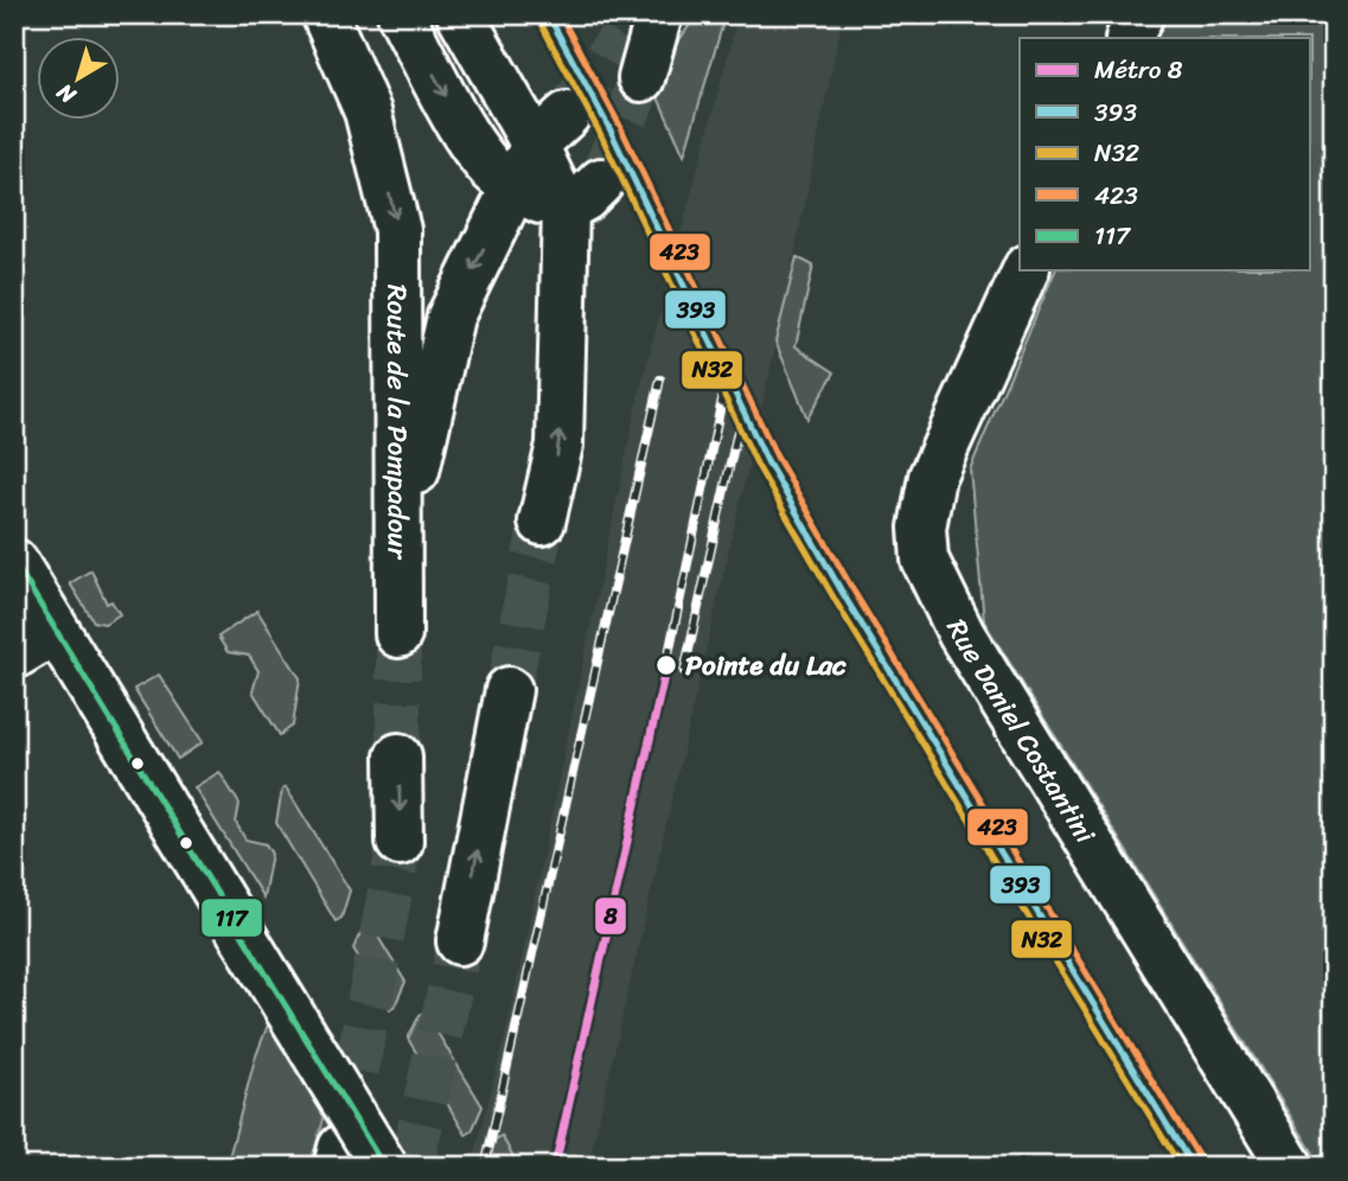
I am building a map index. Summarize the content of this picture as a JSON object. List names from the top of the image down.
{
  "streets": {
    "main road": ["Route de la Pompadour", "Rue Daniel Costantini"]
  },
  "places": ["Pointe du Lac"],
  "lines": [
    "transit line 393",
    "transit line 423",
    "transit line N32",
    "transit line 117",
    "metro line 8"
  ],
  "legend": [
    "Métro 8",
    "393",
    "N32",
    "423",
    "117"
  ],
  "north": "bottom left"
}
